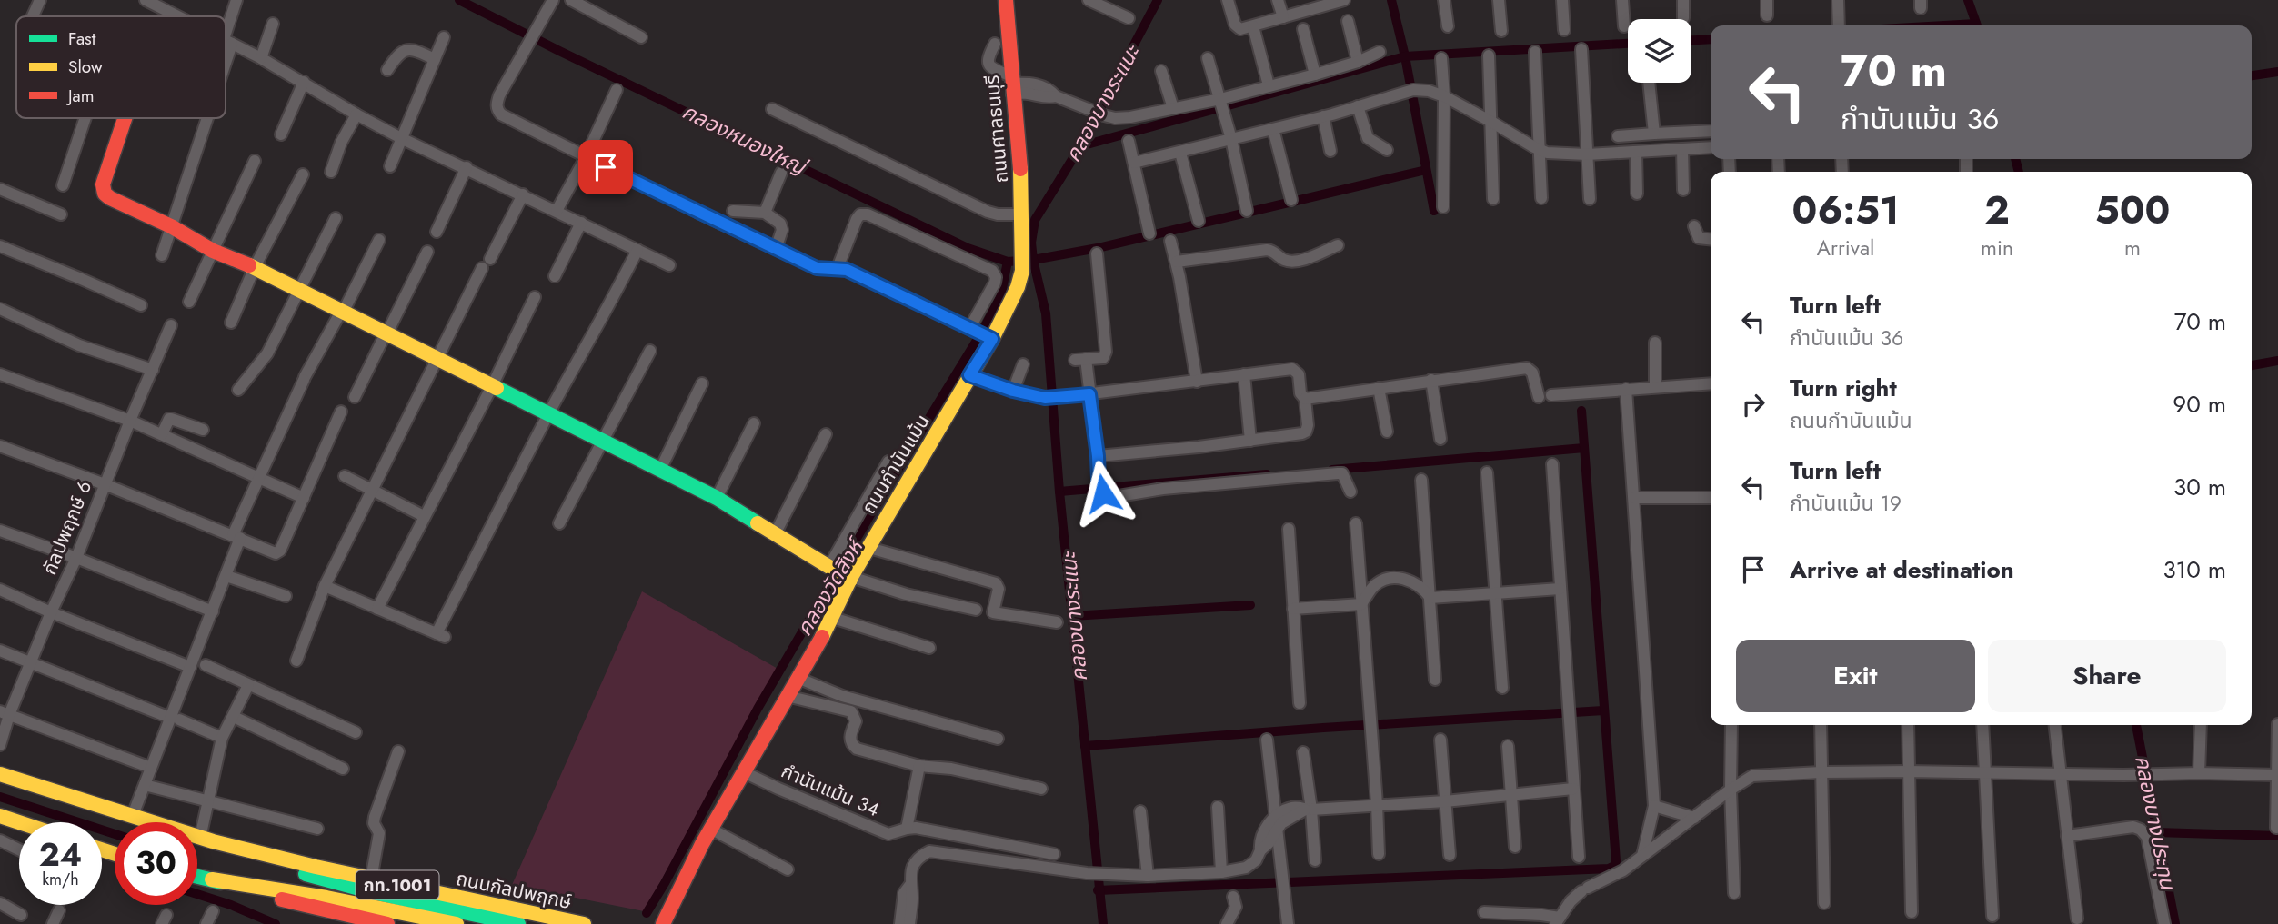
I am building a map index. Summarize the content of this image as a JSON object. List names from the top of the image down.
{
  "streets": {
    "street": [
      "ถนนศาลธนบุรี",
      "ถนนกำนันแม้น",
      "กัลปพฤกษ์ 6",
      "กำนันแม้น 34",
      "กท.1001",
      "ถนนกัลปพฤกษ์"
    ]
  },
  "crossings": [
    ["ถนนศาลธนบุรี", "ถนนกำนันแม้น"],
    ["ถนนกำนันแม้น", "กำนันแม้น 34"]
  ],
  "water": [
    "คลองบางระแนะ",
    "คลองหนองใหญ่",
    "คลองวัดสิงห์",
    "คลองบางประทุน"
  ],
  "legend": ["Fast", "Slow", "Jam"],
  "page": {
    "turn": ["70 m", "กำนันแม้น 36"],
    "eta": [
      "06:51",
      "Arrival",
      "2",
      "min",
      "500",
      "m"
    ],
    "list": [
      {
        "name": "Turn left",
        "note": "กำนันแม้น 36",
        "value": "70 m"
      },
      {
        "name": "Turn right",
        "note": "ถนนกำนันแม้น",
        "value": "90 m"
      },
      {
        "name": "Turn left",
        "note": "กำนันแม้น 19",
        "value": "30 m"
      },
      {
        "name": "Arrive at destination",
        "value": "310 m"
      }
    ],
    "buttons": ["Exit", "Share"],
    "speed": "24 km/h",
    "limit": "30"
  }
}
